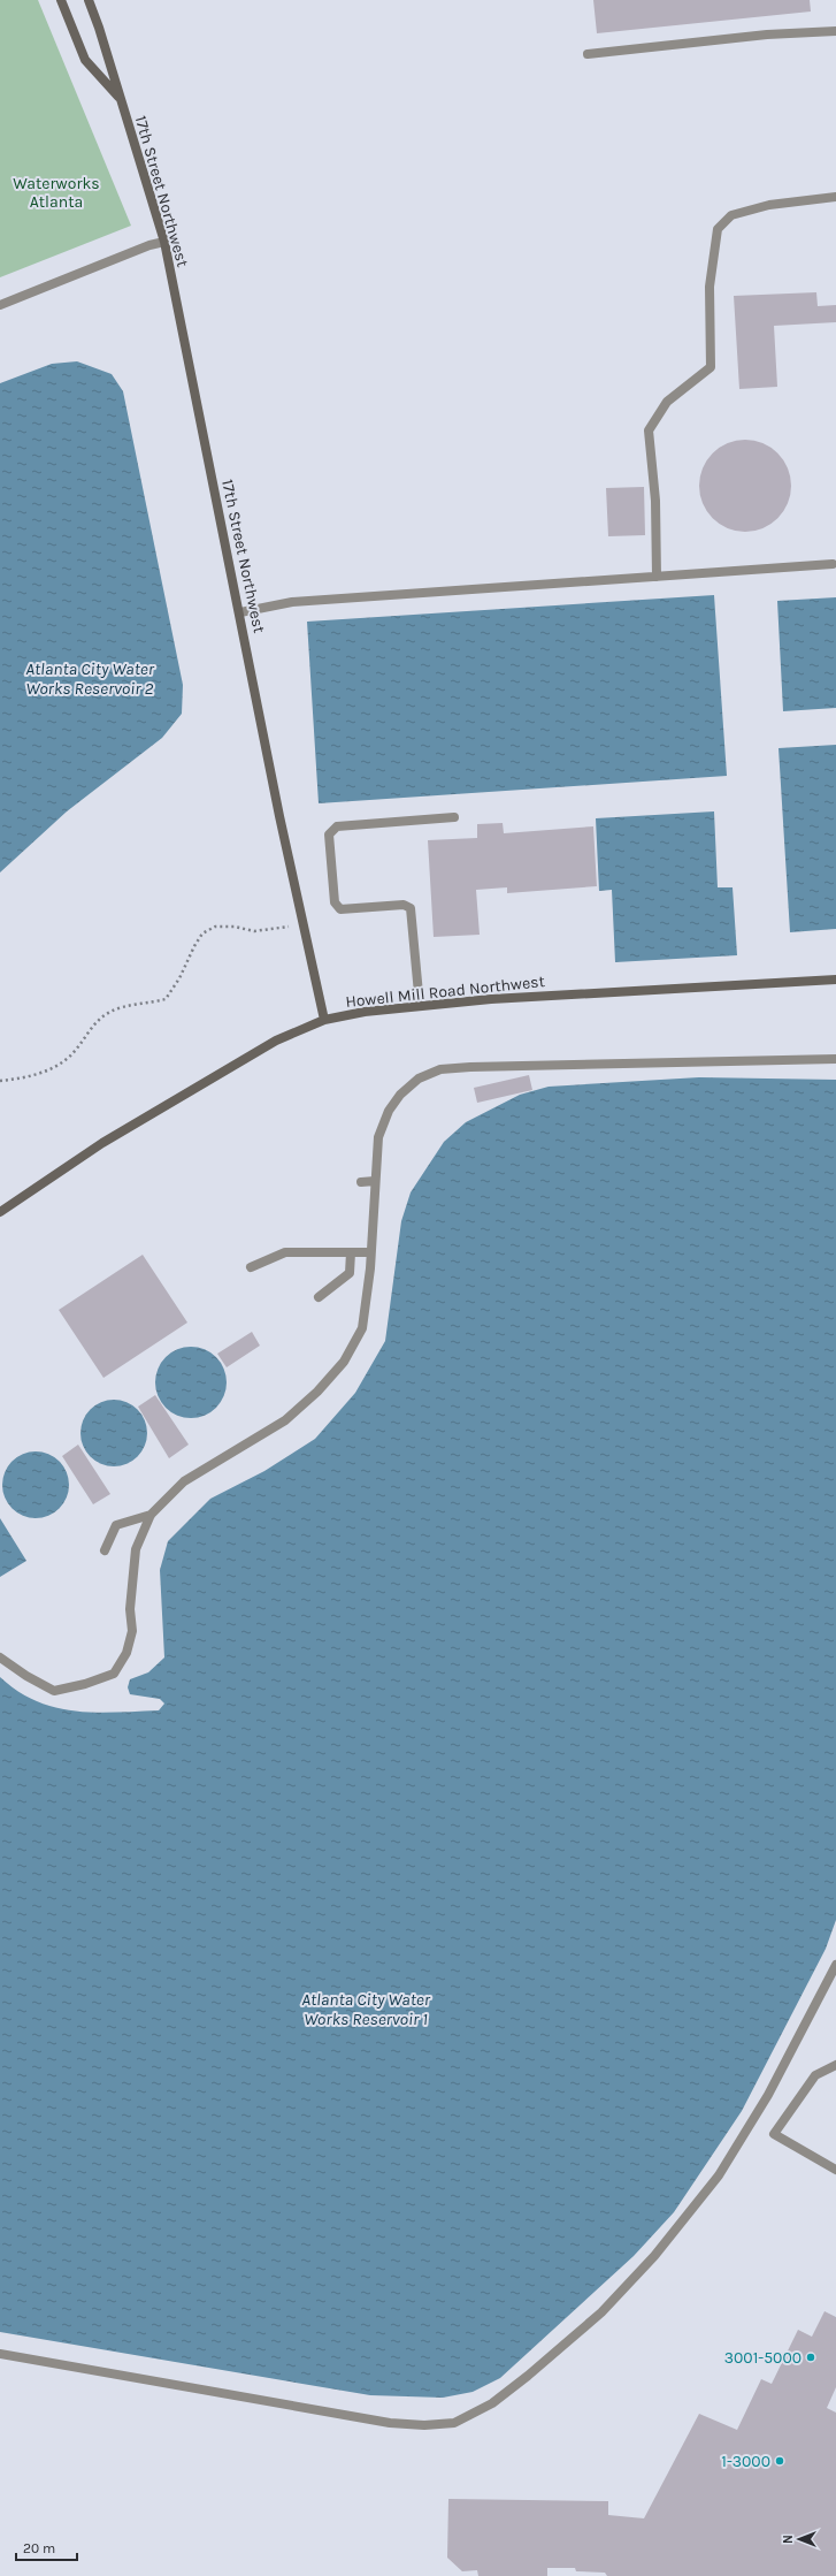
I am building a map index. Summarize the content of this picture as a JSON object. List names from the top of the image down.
{
  "streets": {
    "street": ["17th Street Northwest", "Howell Mill Road Northwest"]
  },
  "crossings": [
    ["17th Street Northwest", "Howell Mill Road Northwest"]
  ],
  "water": ["Atlanta City Water Works Reservoir 2", "Atlanta City Water Works Reservoir 1"],
  "parks": ["Waterworks Atlanta"],
  "places": ["3001-5000", "1-3000"],
  "scale_bar": "20 m",
  "north": "left"
}
